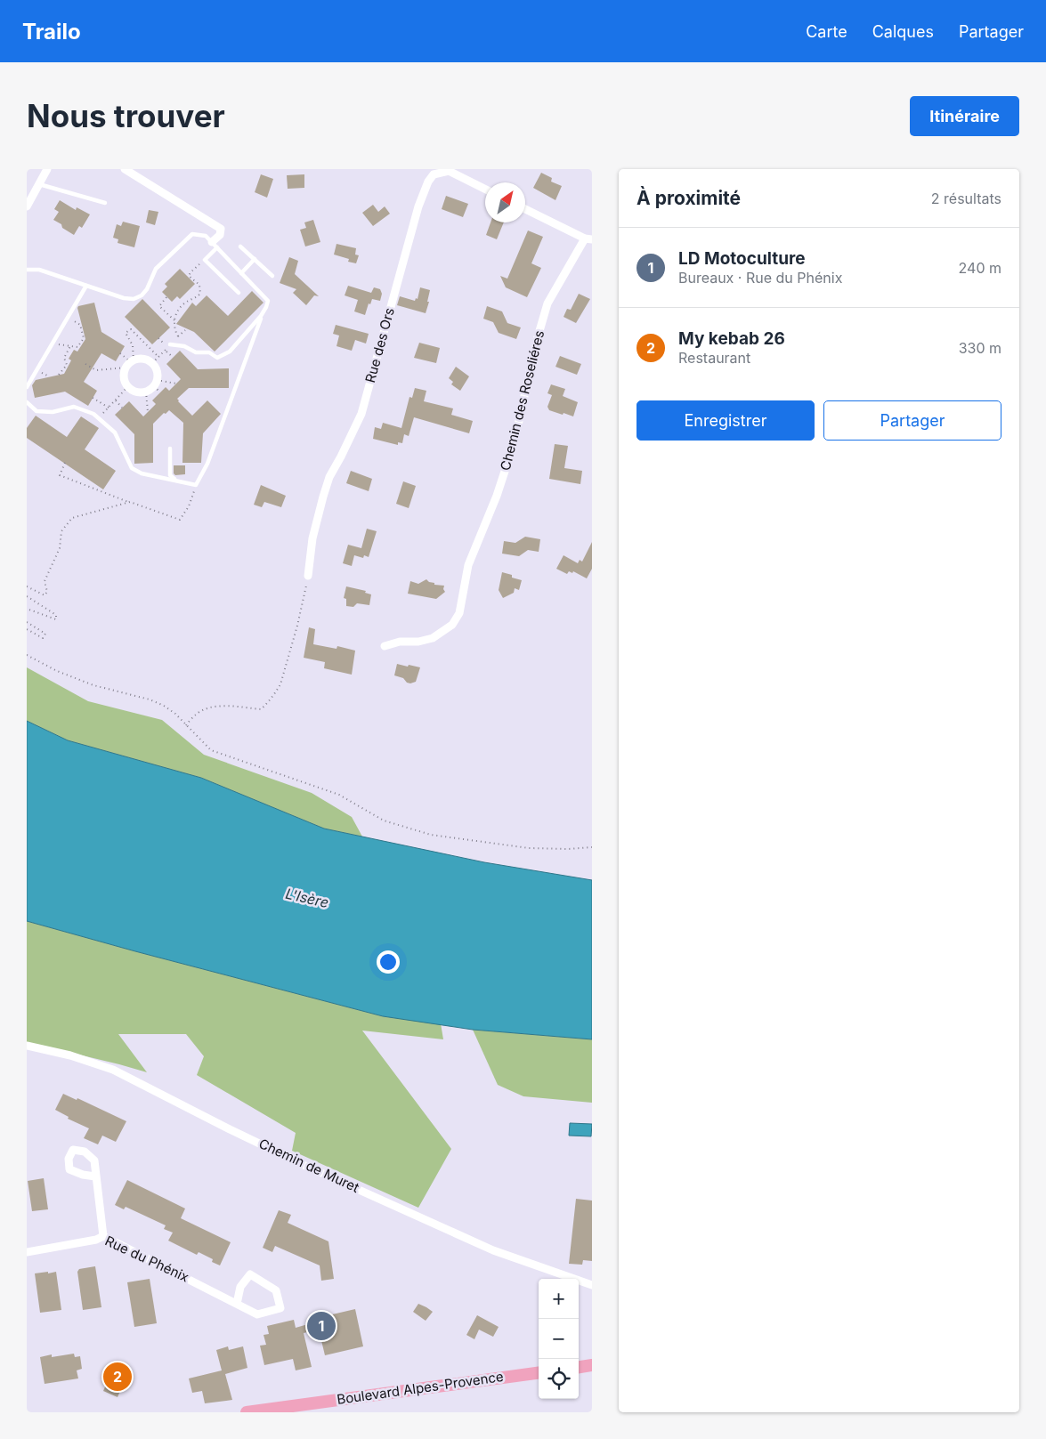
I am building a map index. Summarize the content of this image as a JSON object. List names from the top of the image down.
{
  "streets": {
    "main road": ["Boulevard Alpes-Provence"],
    "street": [
      "Rue des Ors",
      "Chemin des Roseliéres",
      "Chemin de Muret",
      "Rue du Phénix"
    ]
  },
  "water": ["L'Isère"],
  "north": "top right",
  "page": {
    "header": "Trailo",
    "nav": ["Carte", "Calques", "Partager"],
    "buttons": [
      "Itinéraire",
      ["Enregistrer", "Partager"]
    ],
    "title": "Nous trouver",
    "heading": ["À proximité", "2 résultats"],
    "list": [
      {
        "mark": "1",
        "name": "LD Motoculture",
        "note": "Bureaux · Rue du Phénix",
        "value": "240 m"
      },
      {
        "mark": "2",
        "name": "My kebab 26",
        "note": "Restaurant",
        "value": "330 m"
      }
    ],
    "map_buttons": ["+", "−"],
    "pins": ["1", "2"]
  }
}
